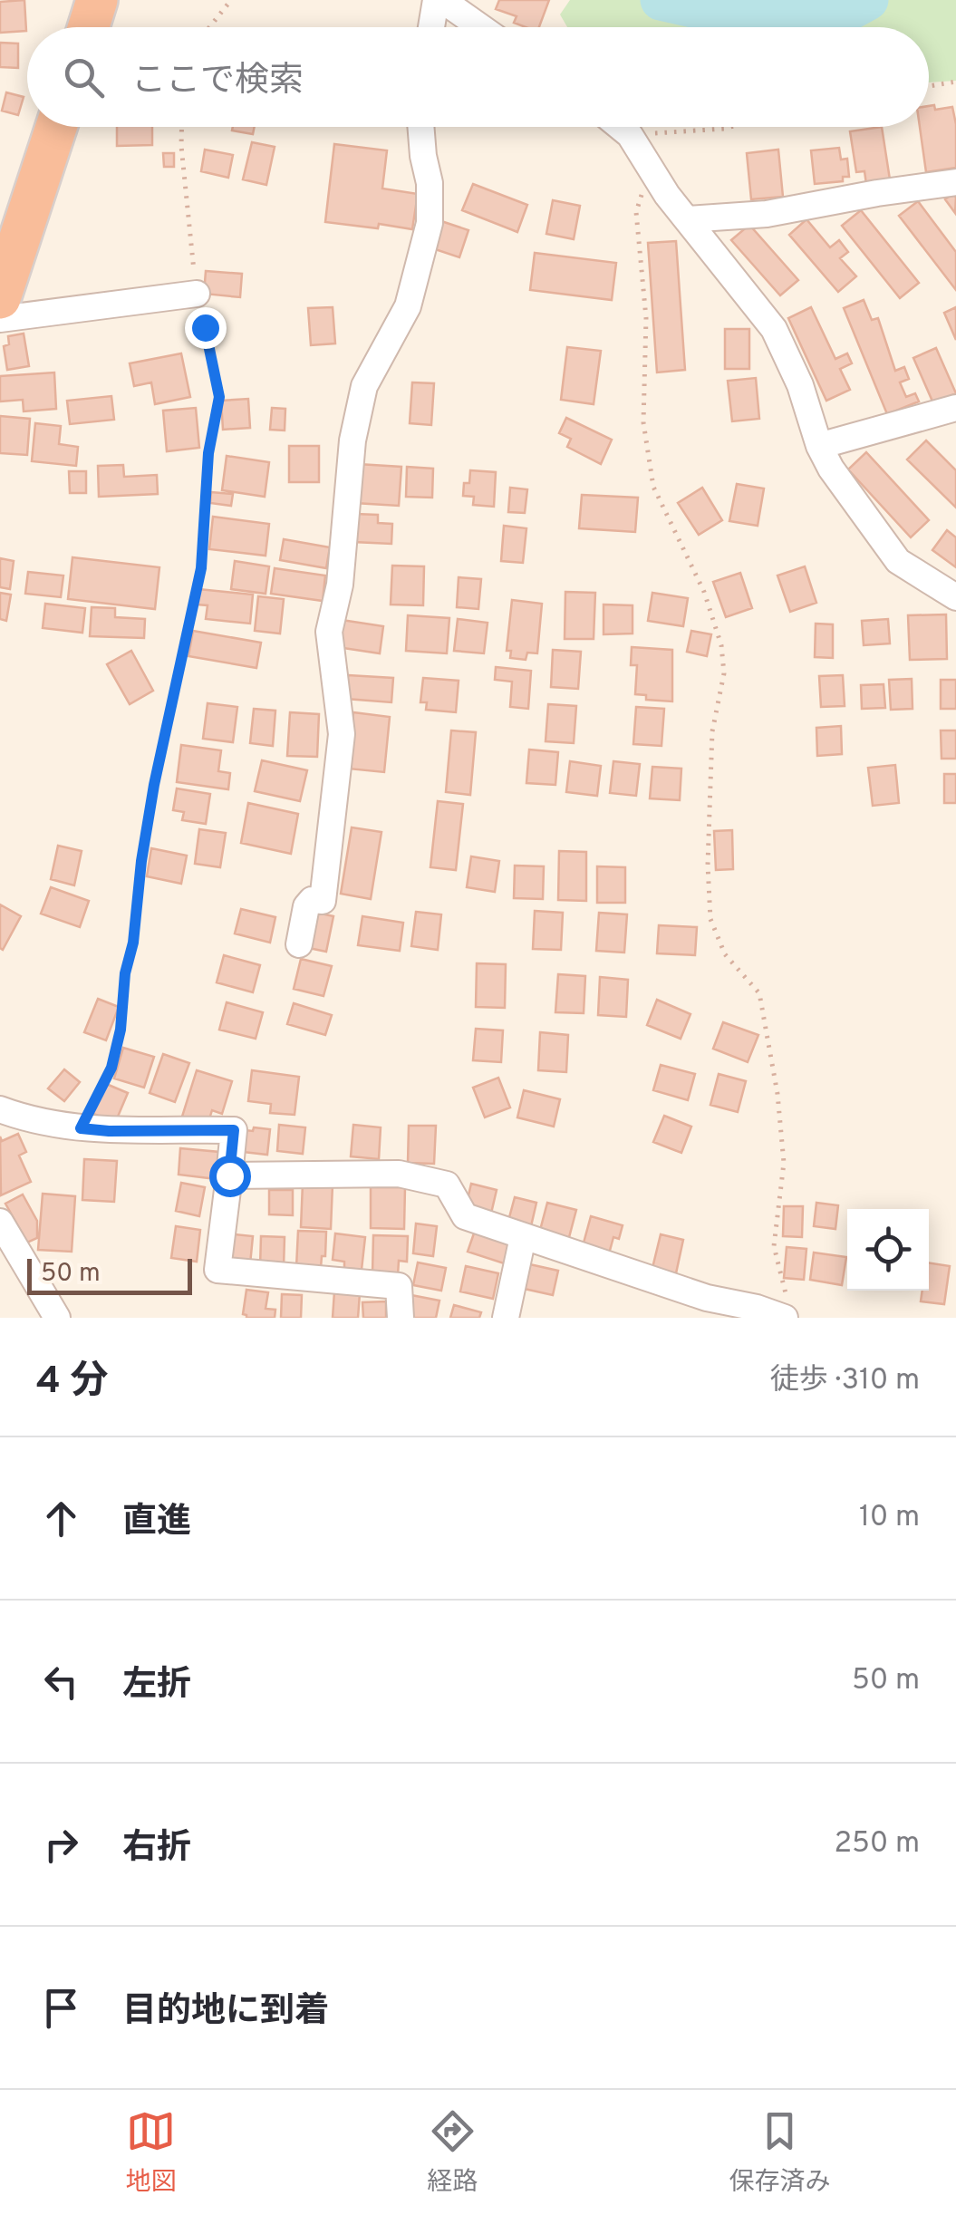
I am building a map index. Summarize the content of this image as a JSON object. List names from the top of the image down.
{
  "scale_bar": "50 m",
  "page": {
    "search": "ここで検索",
    "scale": "50 m",
    "heading": ["4 分", "徒歩 · 310 m"],
    "list": [
      ["直進", "10 m"],
      ["左折", "50 m"],
      ["右折", "250 m"],
      "目的地に到着"
    ],
    "nav": ["地図", "経路", "保存済み"]
  }
}
